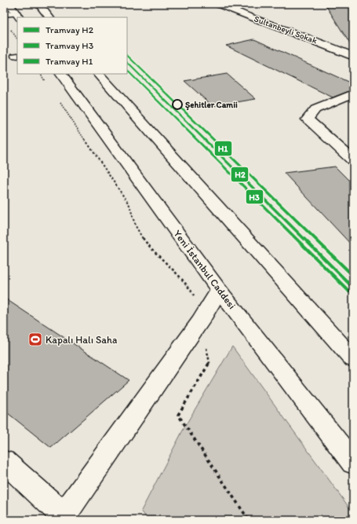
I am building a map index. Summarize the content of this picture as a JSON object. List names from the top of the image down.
{
  "streets": {
    "main road": ["Sultanbeyli Sokak", "Yeni İstanbul Caddesi"]
  },
  "places": {
    "other": ["Şehitler Camii"],
    "sports": ["Kapalı Halı Saha"]
  },
  "lines": ["tram line H1", "tram line H2", "tram line H3"],
  "legend": ["Tramvay H2", "Tramvay H3", "Tramvay H1"]
}
